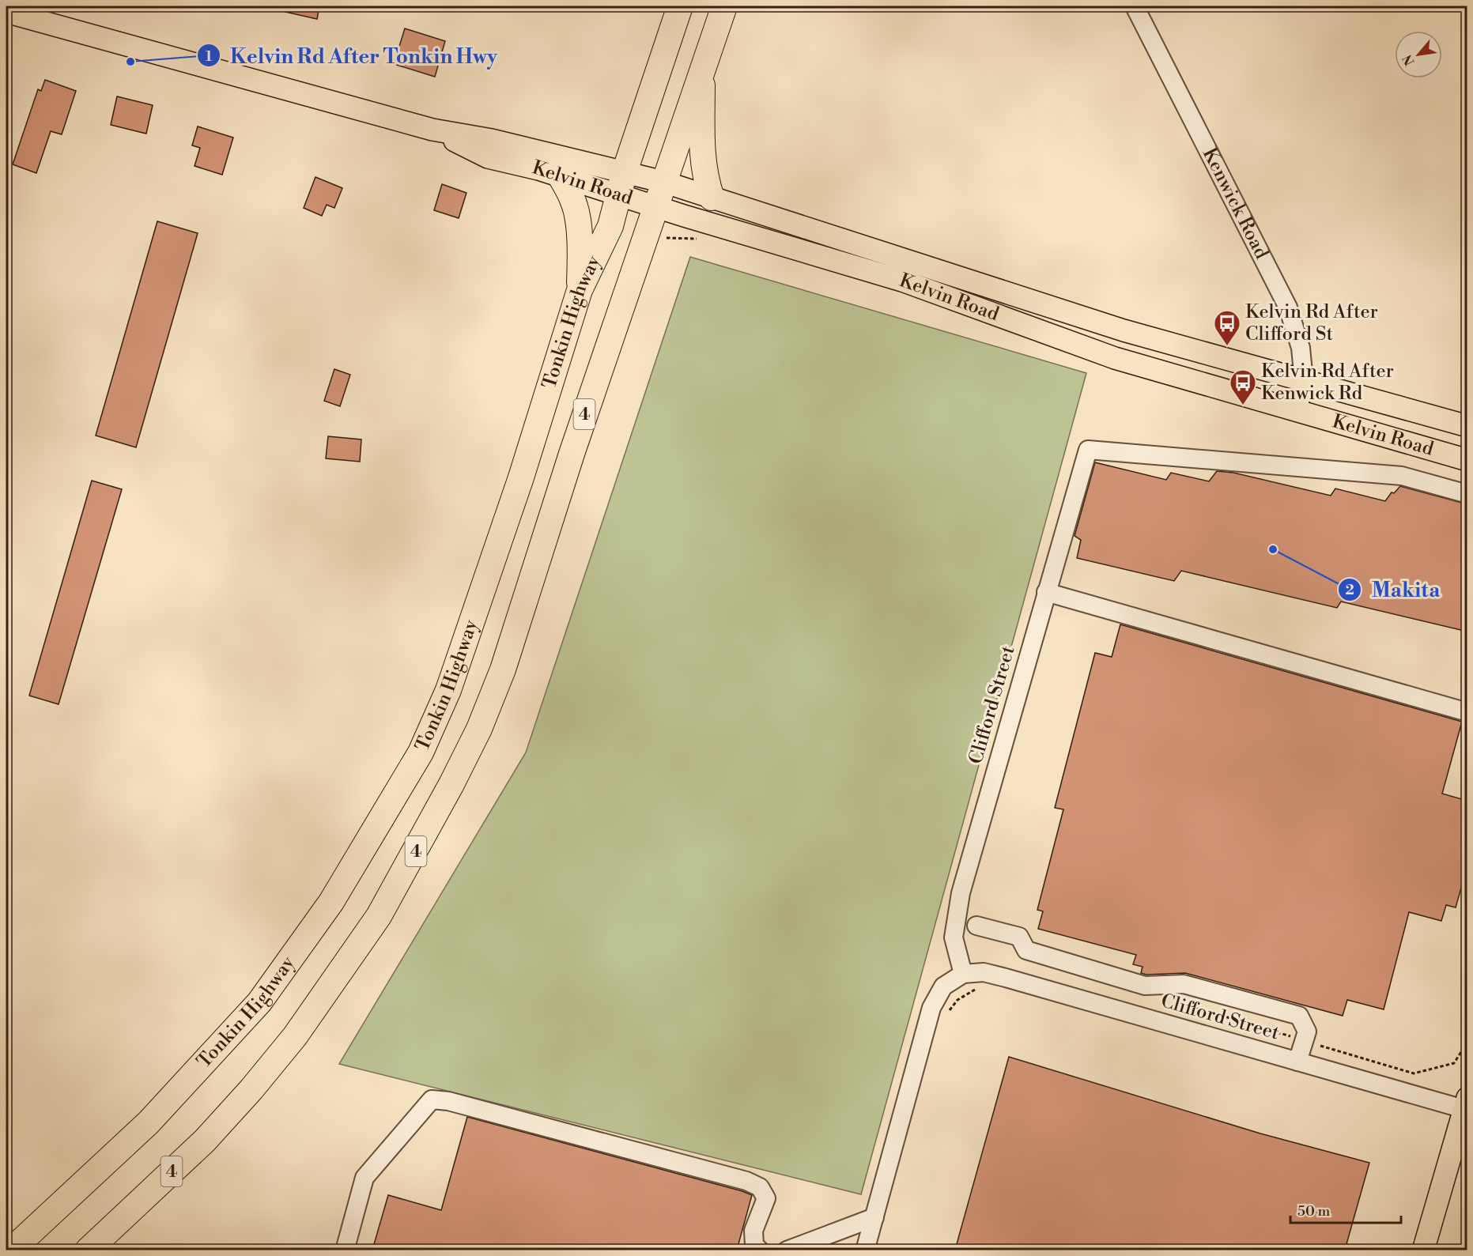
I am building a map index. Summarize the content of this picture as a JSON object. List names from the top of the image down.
{
  "streets": {
    "highway": ["Tonkin Highway", "4"],
    "main road": ["Kelvin Road"],
    "street": ["Kenwick Road", "Clifford Street"]
  },
  "crossings": [
    ["Kelvin Road", "Kenwick Road"],
    ["Kelvin Road", "Tonkin Highway"]
  ],
  "places": {
    "other": ["Kelvin Rd After Tonkin Hwy", "Makita"],
    "bus stop": ["Kelvin Rd After Clifford St", "Kelvin Rd After Kenwick Rd"]
  },
  "scale_bar": "50 m",
  "north": "bottom left"
}
